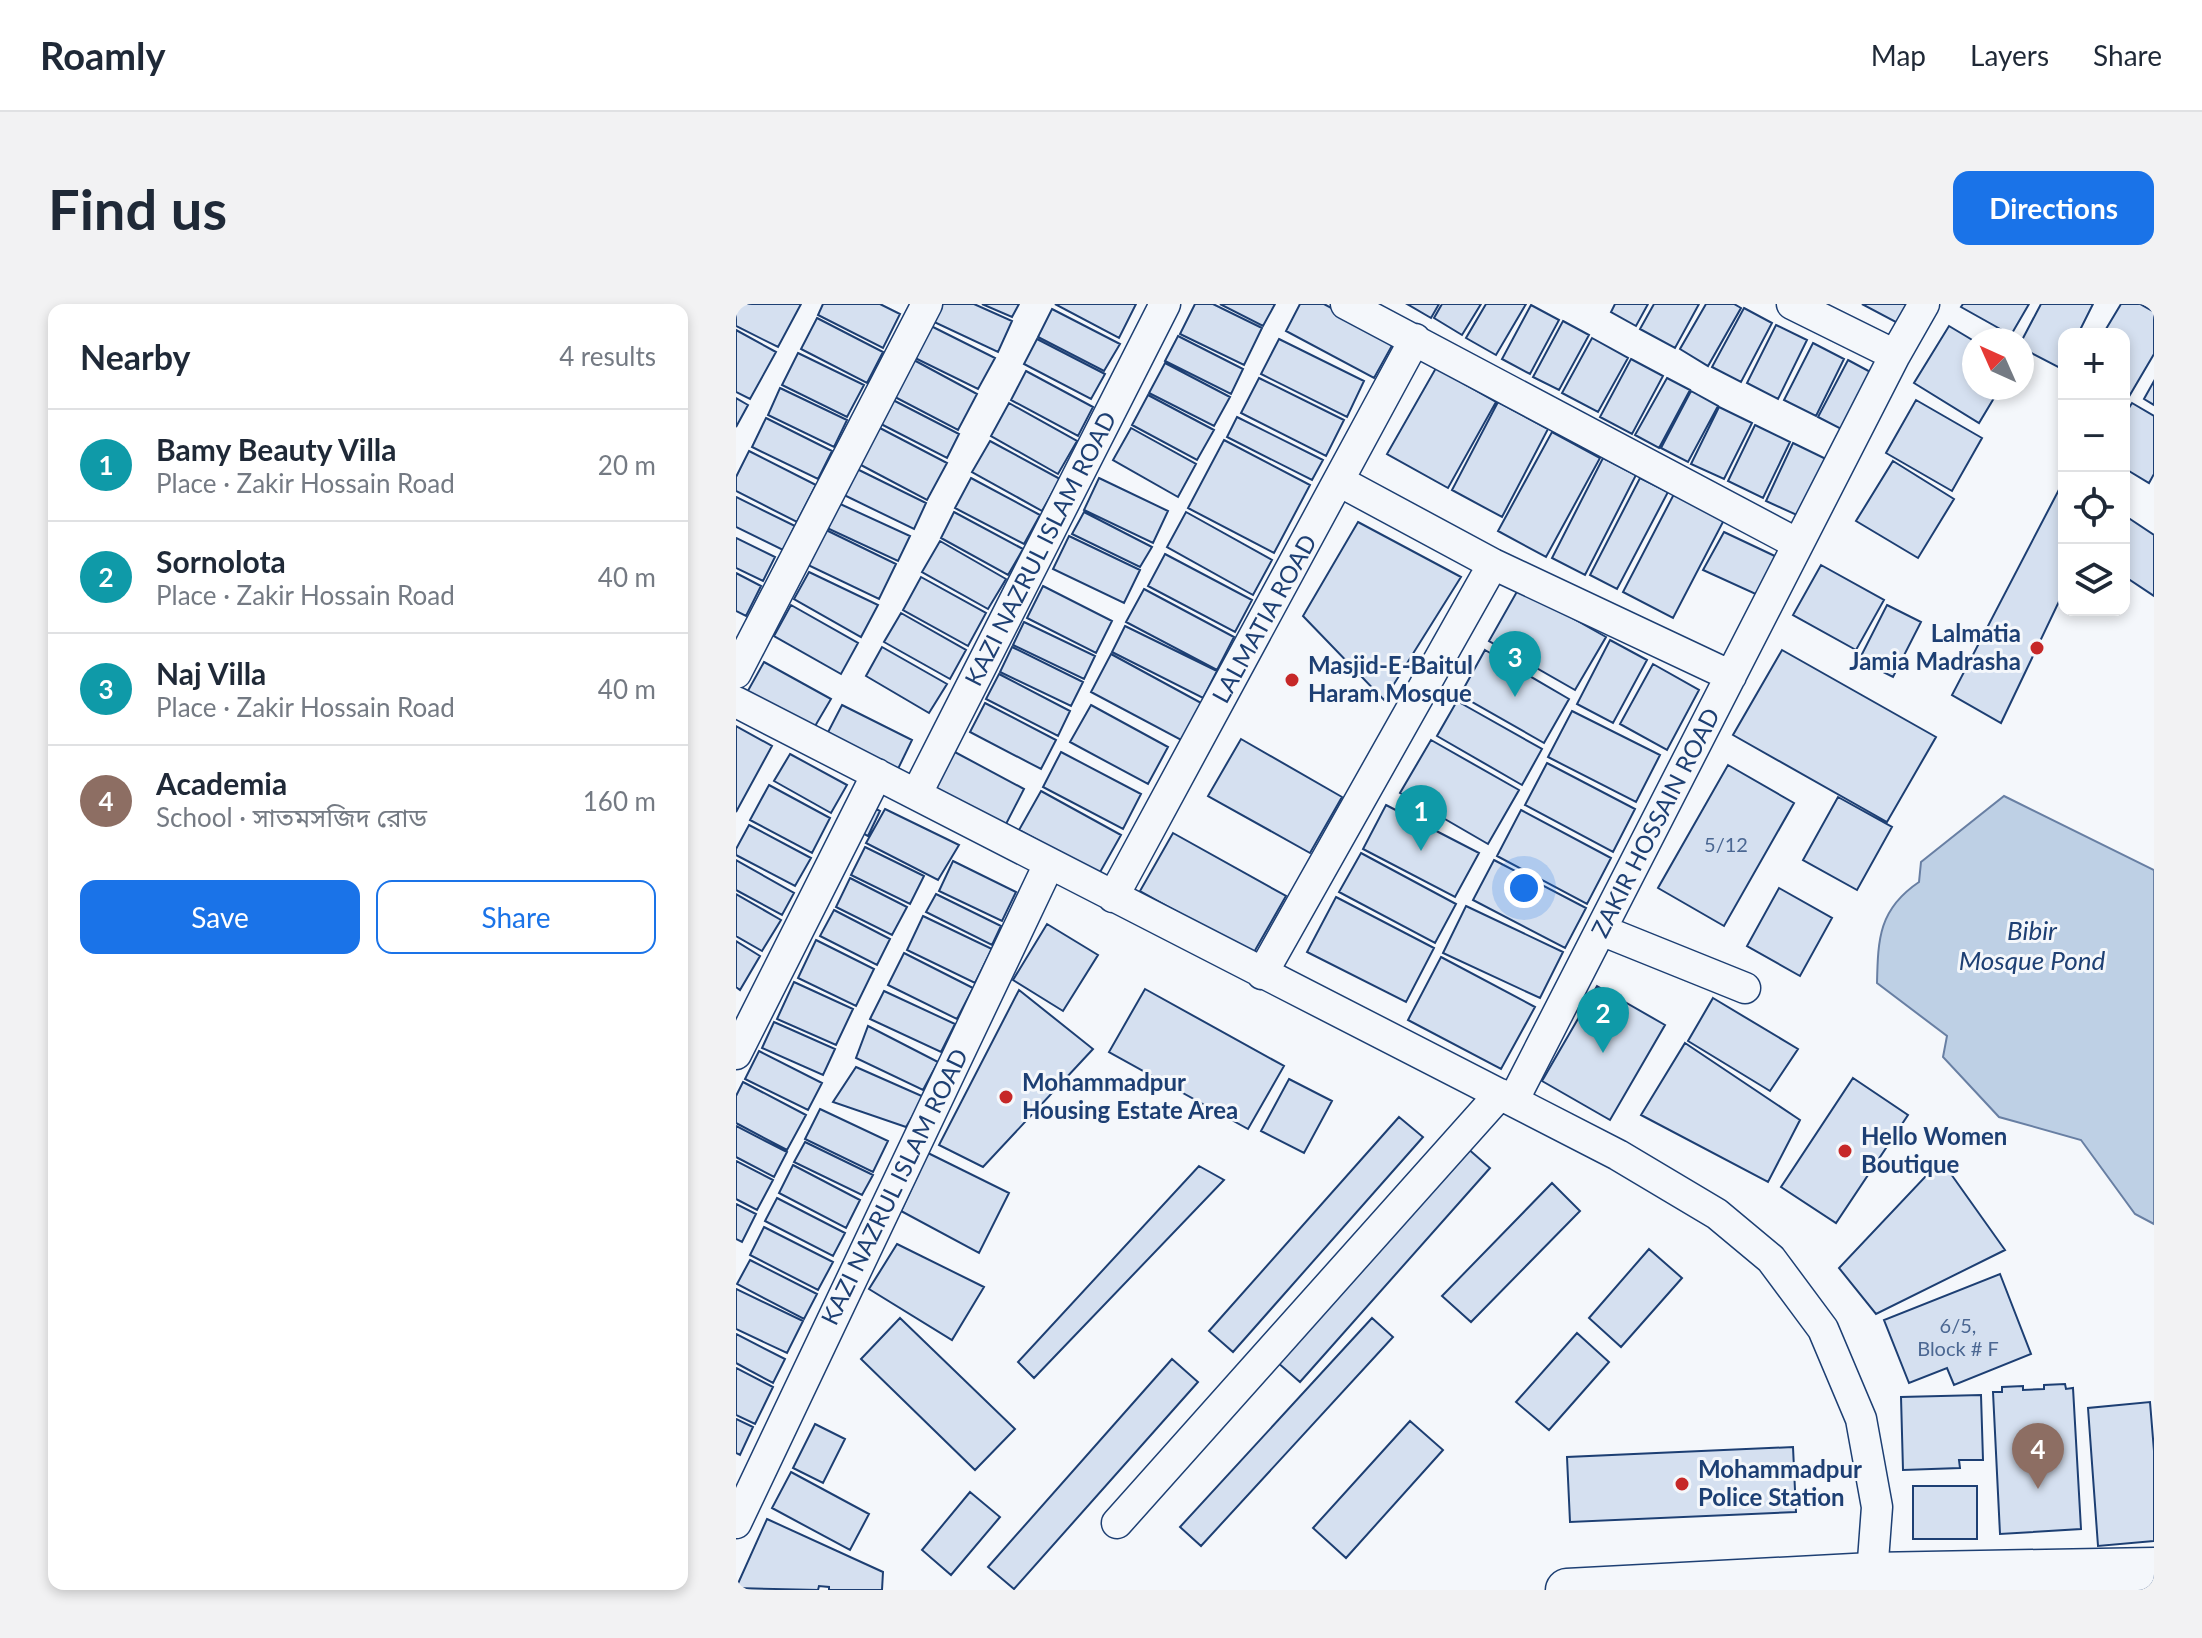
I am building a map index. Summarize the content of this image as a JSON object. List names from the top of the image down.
{
  "streets": {
    "street": ["KAZI NAZRUL ISLAM ROAD", "LALMATIA ROAD", "ZAKIR HOSSAIN ROAD"]
  },
  "water": ["Bibir Mosque Pond"],
  "places": [
    "Lalmatia Jamia Madrasha",
    "Masjid-E-Baitul Haram Mosque",
    "Mohammadpur Housing Estate Area",
    "Hello Women Boutique",
    "Mohammadpur Police Station"
  ],
  "house_numbers": ["5/12", "6/5, Block # F"],
  "north": "top left",
  "page": {
    "header": "Roamly",
    "nav": ["Map", "Layers", "Share"],
    "buttons": [
      "Directions",
      ["Save", "Share"]
    ],
    "title": "Find us",
    "heading": ["Nearby", "4 results"],
    "map_buttons": ["+", "−"],
    "list": [
      {
        "mark": "1",
        "name": "Bamy Beauty Villa",
        "note": "Place · Zakir Hossain Road",
        "value": "20 m"
      },
      {
        "mark": "2",
        "name": "Sornolota",
        "note": "Place · Zakir Hossain Road",
        "value": "40 m"
      },
      {
        "mark": "3",
        "name": "Naj Villa",
        "note": "Place · Zakir Hossain Road",
        "value": "40 m"
      },
      {
        "mark": "4",
        "name": "Academia",
        "note": "School · সাতমসজিদ রোড",
        "value": "160 m"
      }
    ],
    "pins": [
      "3",
      "1",
      "2",
      "4"
    ]
  }
}
